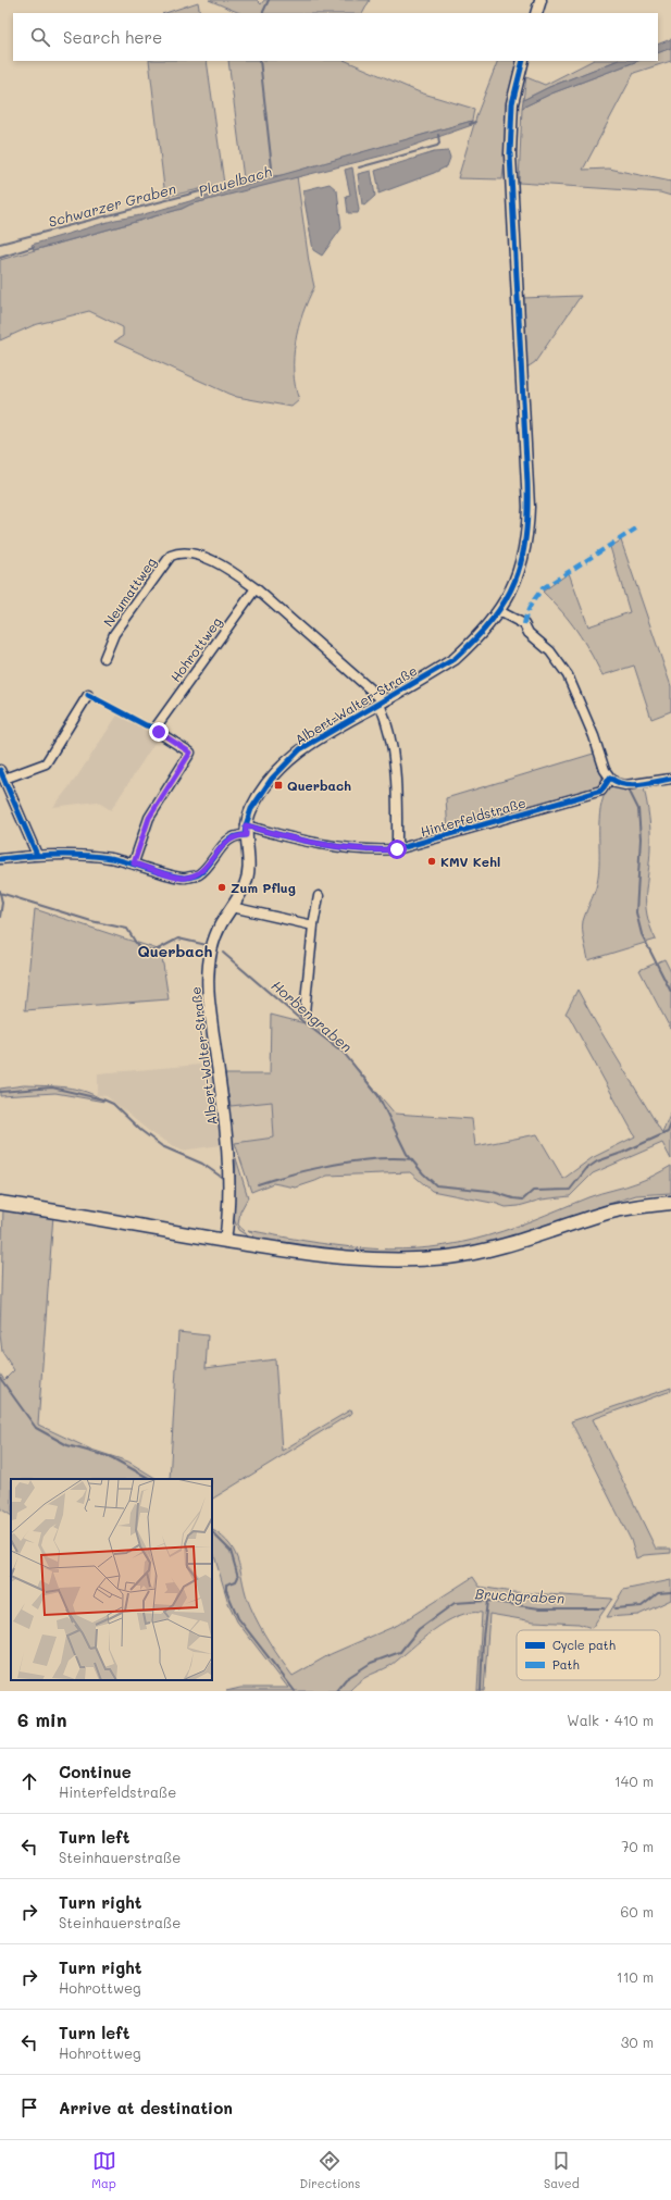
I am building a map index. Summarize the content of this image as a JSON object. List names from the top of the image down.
{
  "streets": {
    "street": [
      "Neumattweg",
      "Hohrottweg",
      "Albert-Walter-Straße",
      "Hinterfeldstraße"
    ]
  },
  "crossings": [
    ["Neumattweg", "Hohrottweg"],
    ["Albert-Walter-Straße", "Hinterfeldstraße"]
  ],
  "districts": ["Querbach"],
  "water": [
    "Plauelbach",
    "Schwarzer Graben",
    "Horbengraben",
    "Bruchgraben"
  ],
  "places": {
    "transit": ["Querbach"],
    "other": ["KMV Kehl", "Zum Pflug"]
  },
  "legend": ["Cycle path", "Path"],
  "page": {
    "search": "Search here",
    "heading": ["6 min", "Walk · 410 m"],
    "list": [
      ["Continue", "Hinterfeldstraße", "140 m"],
      ["Turn left", "Steinhauerstraße", "70 m"],
      ["Turn right", "Steinhauerstraße", "60 m"],
      ["Turn right", "Hohrottweg", "110 m"],
      ["Turn left", "Hohrottweg", "30 m"],
      "Arrive at destination"
    ],
    "nav": ["Map", "Directions", "Saved"]
  }
}
